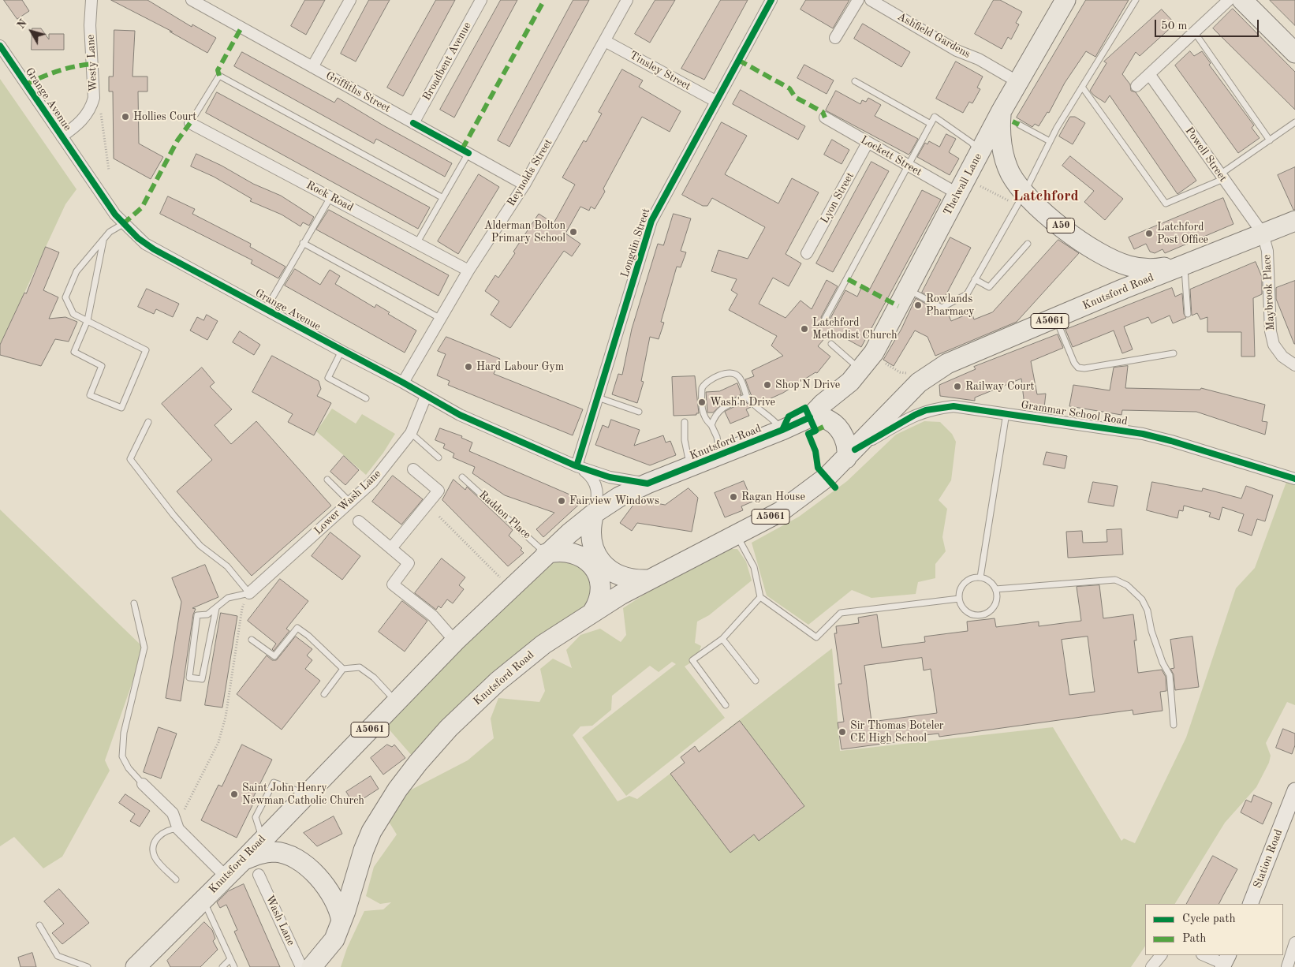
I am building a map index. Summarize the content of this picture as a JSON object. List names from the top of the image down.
{
  "streets": {
    "highway": [
      "Thelwall Lane",
      "A50",
      "Knutsford Road",
      "A5061"
    ],
    "main road": ["Station Road"],
    "street": [
      "Ashfield Gardens",
      "Broadbent Avenue",
      "Westy Lane",
      "Tinsley Street",
      "Griffiths Street",
      "Grange Avenue",
      "Powell Street",
      "Lockett Street",
      "Reynolds Street",
      "Rock Road",
      "Lyon Street",
      "Longdin Street",
      "Maybrook Place",
      "Grammar School Road",
      "Lower Wash Lane",
      "Wash Lane"
    ],
    "lane": ["Raddon Place"]
  },
  "crossings": [
    ["Ashfield Gardens", "Thelwall Lane"],
    ["Broadbent Avenue", "Griffiths Street"],
    ["Westy Lane", "Grange Avenue"],
    ["Tinsley Street", "Reynolds Street"],
    ["Tinsley Street", "Longdin Street"],
    ["Griffiths Street", "Reynolds Street"],
    ["Grange Avenue", "Reynolds Street"],
    ["Grange Avenue", "Longdin Street"],
    ["Grange Avenue", "Knutsford Road"],
    ["Grange Avenue", "A5061"],
    ["Grange Avenue", "Lower Wash Lane"],
    ["Powell Street", "Knutsford Road"],
    ["Powell Street", "Maybrook Place"],
    ["Lockett Street", "Thelwall Lane"],
    ["Lockett Street", "Lyon Street"],
    ["Reynolds Street", "Rock Road"],
    ["Thelwall Lane", "Knutsford Road"],
    ["Knutsford Road", "Maybrook Place"],
    ["Knutsford Road", "A5061"],
    ["Knutsford Road", "Grammar School Road"],
    ["Knutsford Road", "Raddon Place"]
  ],
  "districts": ["Latchford"],
  "places": [
    "Hollies Court",
    "Alderman Bolton Primary School",
    "Latchford Post Office",
    "Rowlands Pharmacy",
    "Latchford Methodist Church",
    "Hard Labour Gym",
    "Shop'N Drive",
    "Railway Court",
    "Wash'n Drive",
    "Ragan House",
    "Fairview Windows",
    "Sir Thomas Boteler CE High School",
    "Saint John Henry Newman Catholic Church"
  ],
  "legend": ["Cycle path", "Path"],
  "scale_bar": "50 m",
  "north": "top left"
}
